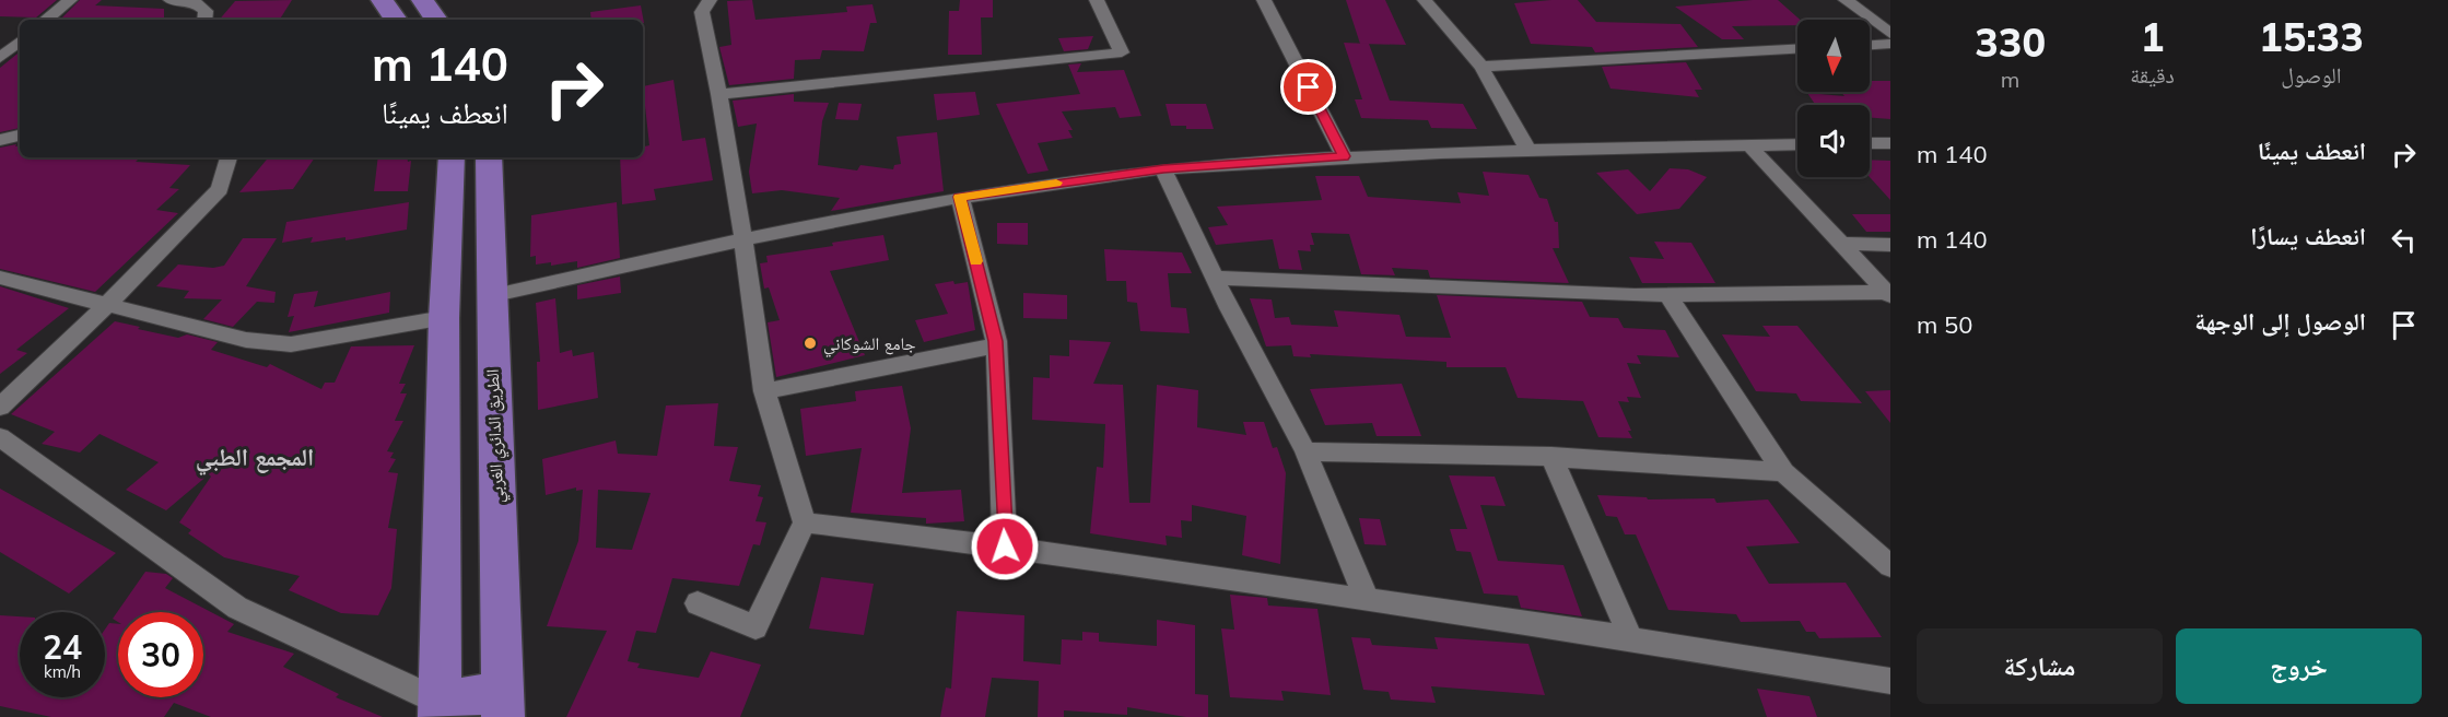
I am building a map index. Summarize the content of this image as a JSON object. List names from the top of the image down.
{
  "streets": {
    "main road": ["الطريق الدائري الغربي"]
  },
  "districts": ["المجمع الطبي"],
  "places": ["جامع الشوكاني"],
  "north": "bottom",
  "page": {
    "eta": [
      "15:33",
      "الوصول",
      "1",
      "دقيقة",
      "330",
      "m"
    ],
    "turn": ["140 m", "انعطف يمينًا"],
    "list": [
      {
        "name": "انعطف يمينًا",
        "value": "140 m"
      },
      {
        "name": "انعطف يسارًا",
        "value": "140 m"
      },
      {
        "name": "الوصول إلى الوجهة",
        "value": "50 m"
      }
    ],
    "speed": "24 km/h",
    "limit": "30",
    "buttons": ["خروج", "مشاركة"]
  }
}
